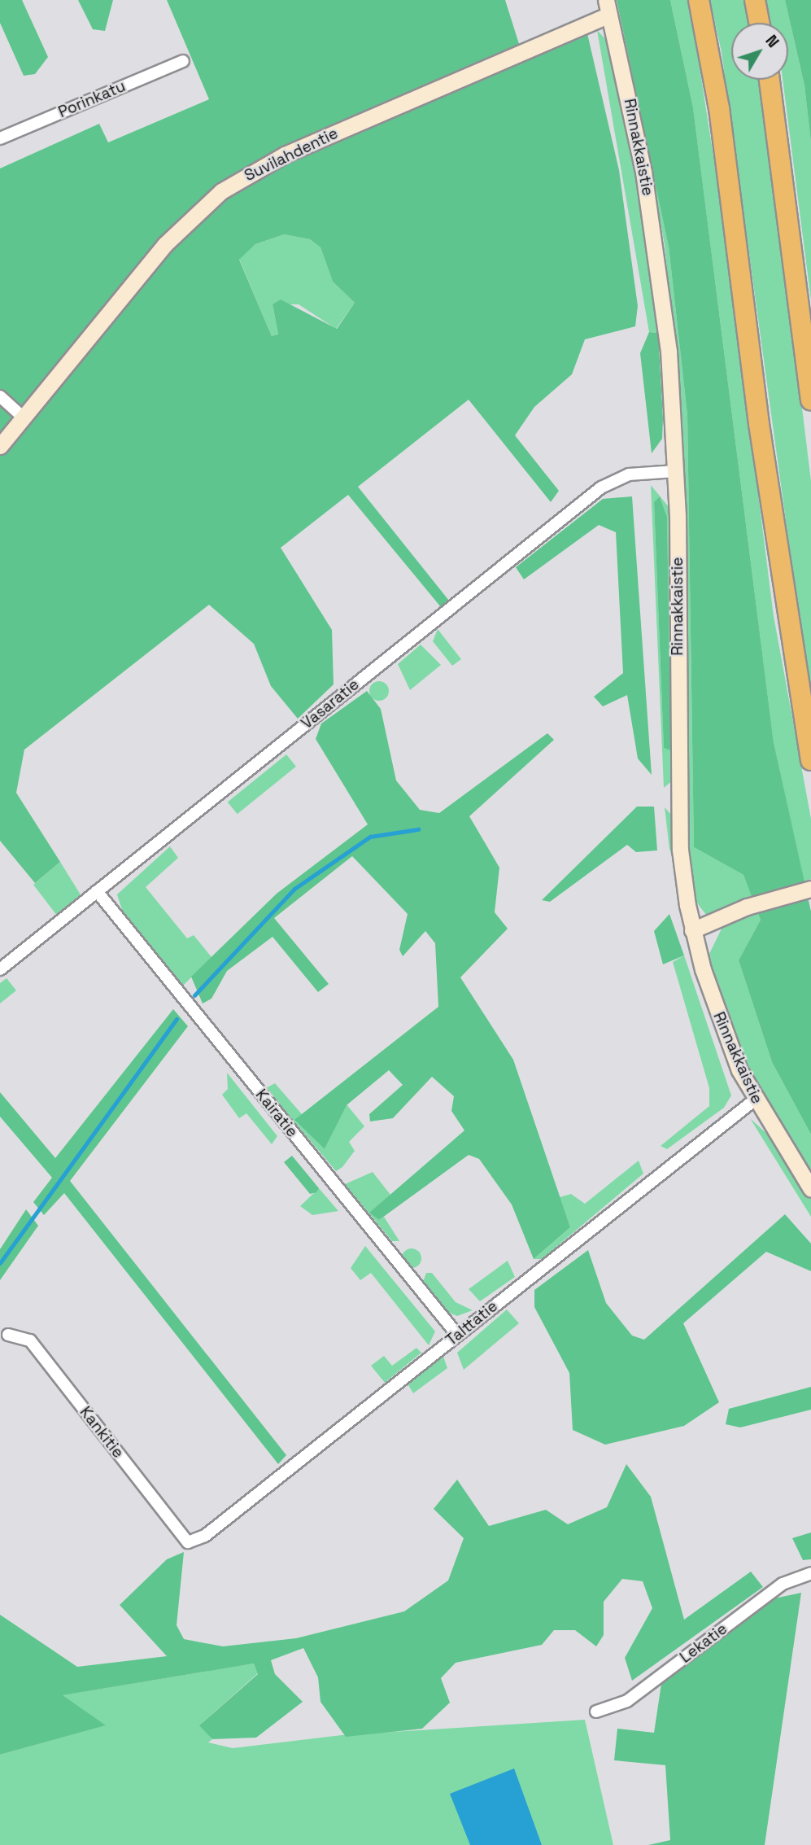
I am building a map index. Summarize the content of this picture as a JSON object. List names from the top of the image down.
{
  "streets": {
    "street": [
      "Porinkatu",
      "Rinnakkaistie",
      "Suvilahdentie",
      "Vasaratie",
      "Kairatie",
      "Talttatie",
      "Kankitie",
      "Lekatie"
    ]
  },
  "crossings": [
    ["Rinnakkaistie", "Suvilahdentie"],
    ["Rinnakkaistie", "Vasaratie"],
    ["Rinnakkaistie", "Talttatie"],
    ["Vasaratie", "Kairatie"],
    ["Kairatie", "Talttatie"],
    ["Talttatie", "Kankitie"]
  ],
  "north": "top right"
}
